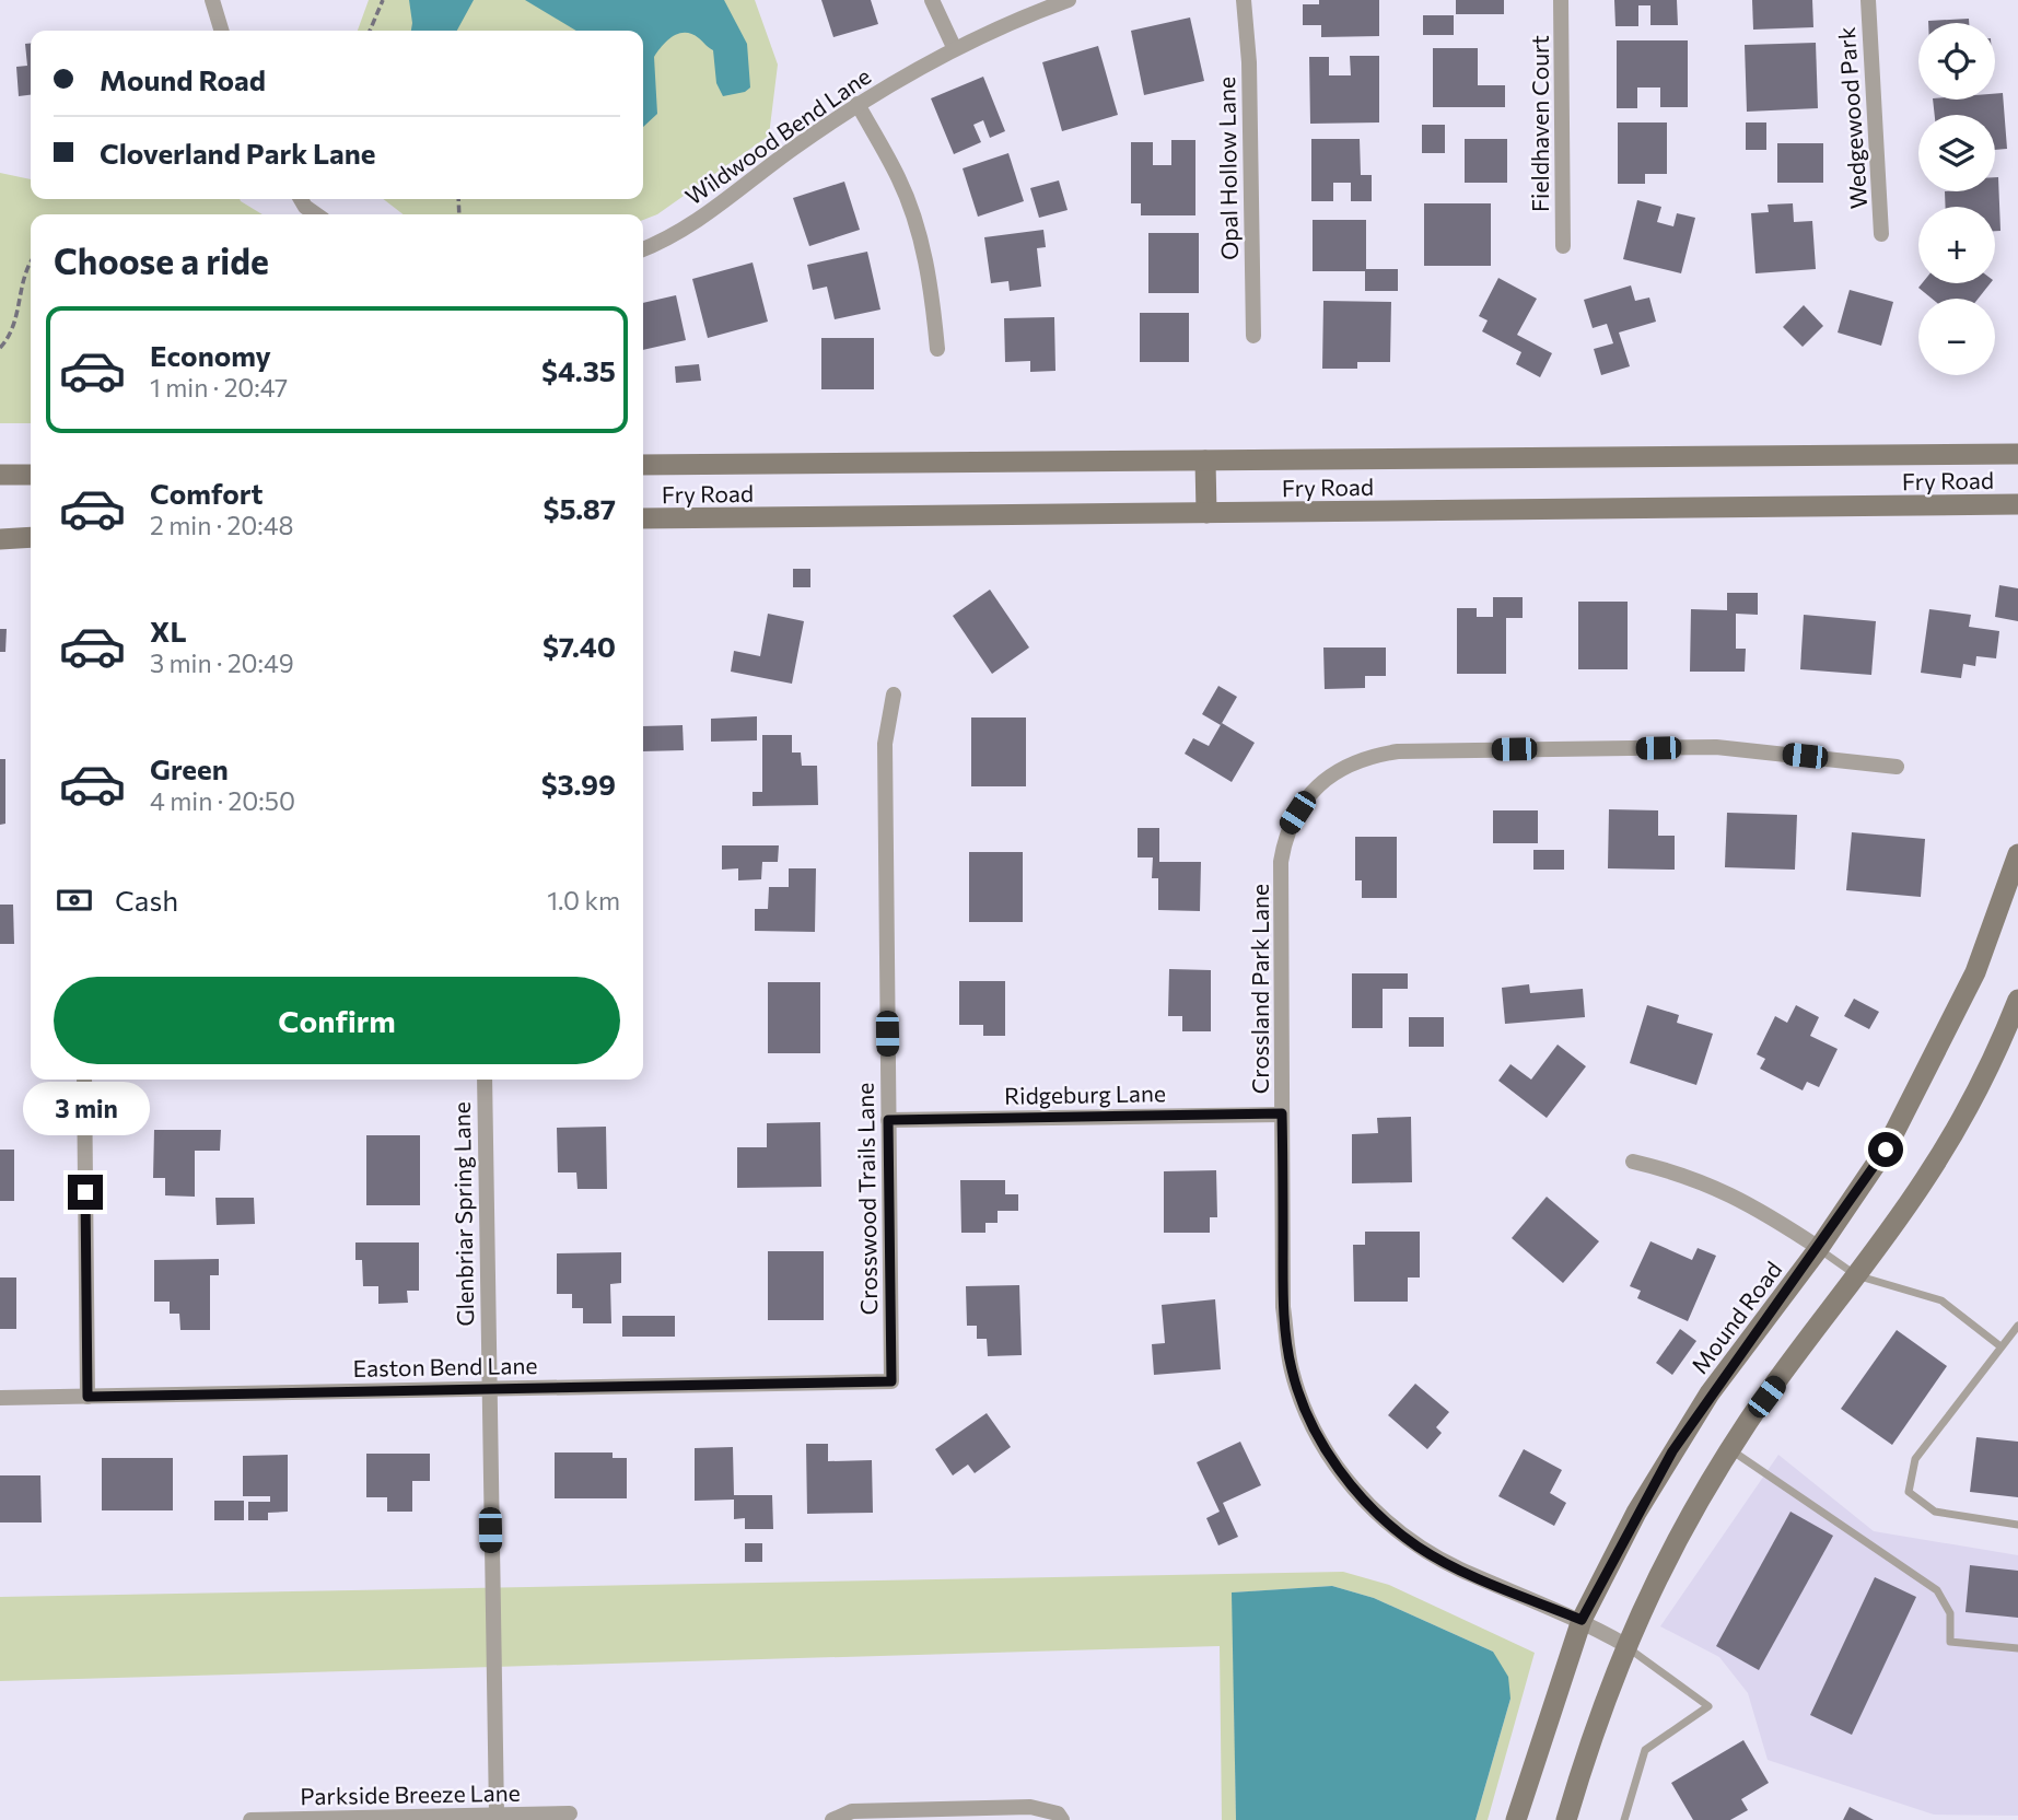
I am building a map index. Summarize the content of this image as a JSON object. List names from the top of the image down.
{
  "streets": {
    "main road": ["Fry Road", "Mound Road"],
    "street": [
      "Wedgewood Park",
      "Fieldhaven Court",
      "Wildwood Bend Lane",
      "Opal Hollow Lane",
      "Crossland Park Lane",
      "Ridgeburg Lane",
      "Crosswood Trails Lane",
      "Glenbriar Spring Lane",
      "Easton Bend Lane",
      "Parkside Breeze Lane"
    ]
  },
  "crossings": [
    ["Crossland Park Lane", "Ridgeburg Lane"],
    ["Crossland Park Lane", "Mound Road"],
    ["Ridgeburg Lane", "Crosswood Trails Lane"],
    ["Crosswood Trails Lane", "Easton Bend Lane"],
    ["Glenbriar Spring Lane", "Easton Bend Lane"],
    ["Glenbriar Spring Lane", "Parkside Breeze Lane"]
  ],
  "page": {
    "map_buttons": ["+", "−"],
    "banner": ["Mound Road", "Cloverland Park Lane"],
    "heading": "Choose a ride",
    "list": [
      {
        "name": "Economy",
        "note": "1 min · 20:47",
        "value": "$4.35"
      },
      {
        "name": "Comfort",
        "note": "2 min · 20:48",
        "value": "$5.87"
      },
      {
        "name": "XL",
        "note": "3 min · 20:49",
        "value": "$7.40"
      },
      {
        "name": "Green",
        "note": "4 min · 20:50",
        "value": "$3.99"
      }
    ],
    "pay": ["Cash", "1.0 km"],
    "buttons": "Confirm",
    "bubble": "3 min"
  }
}
